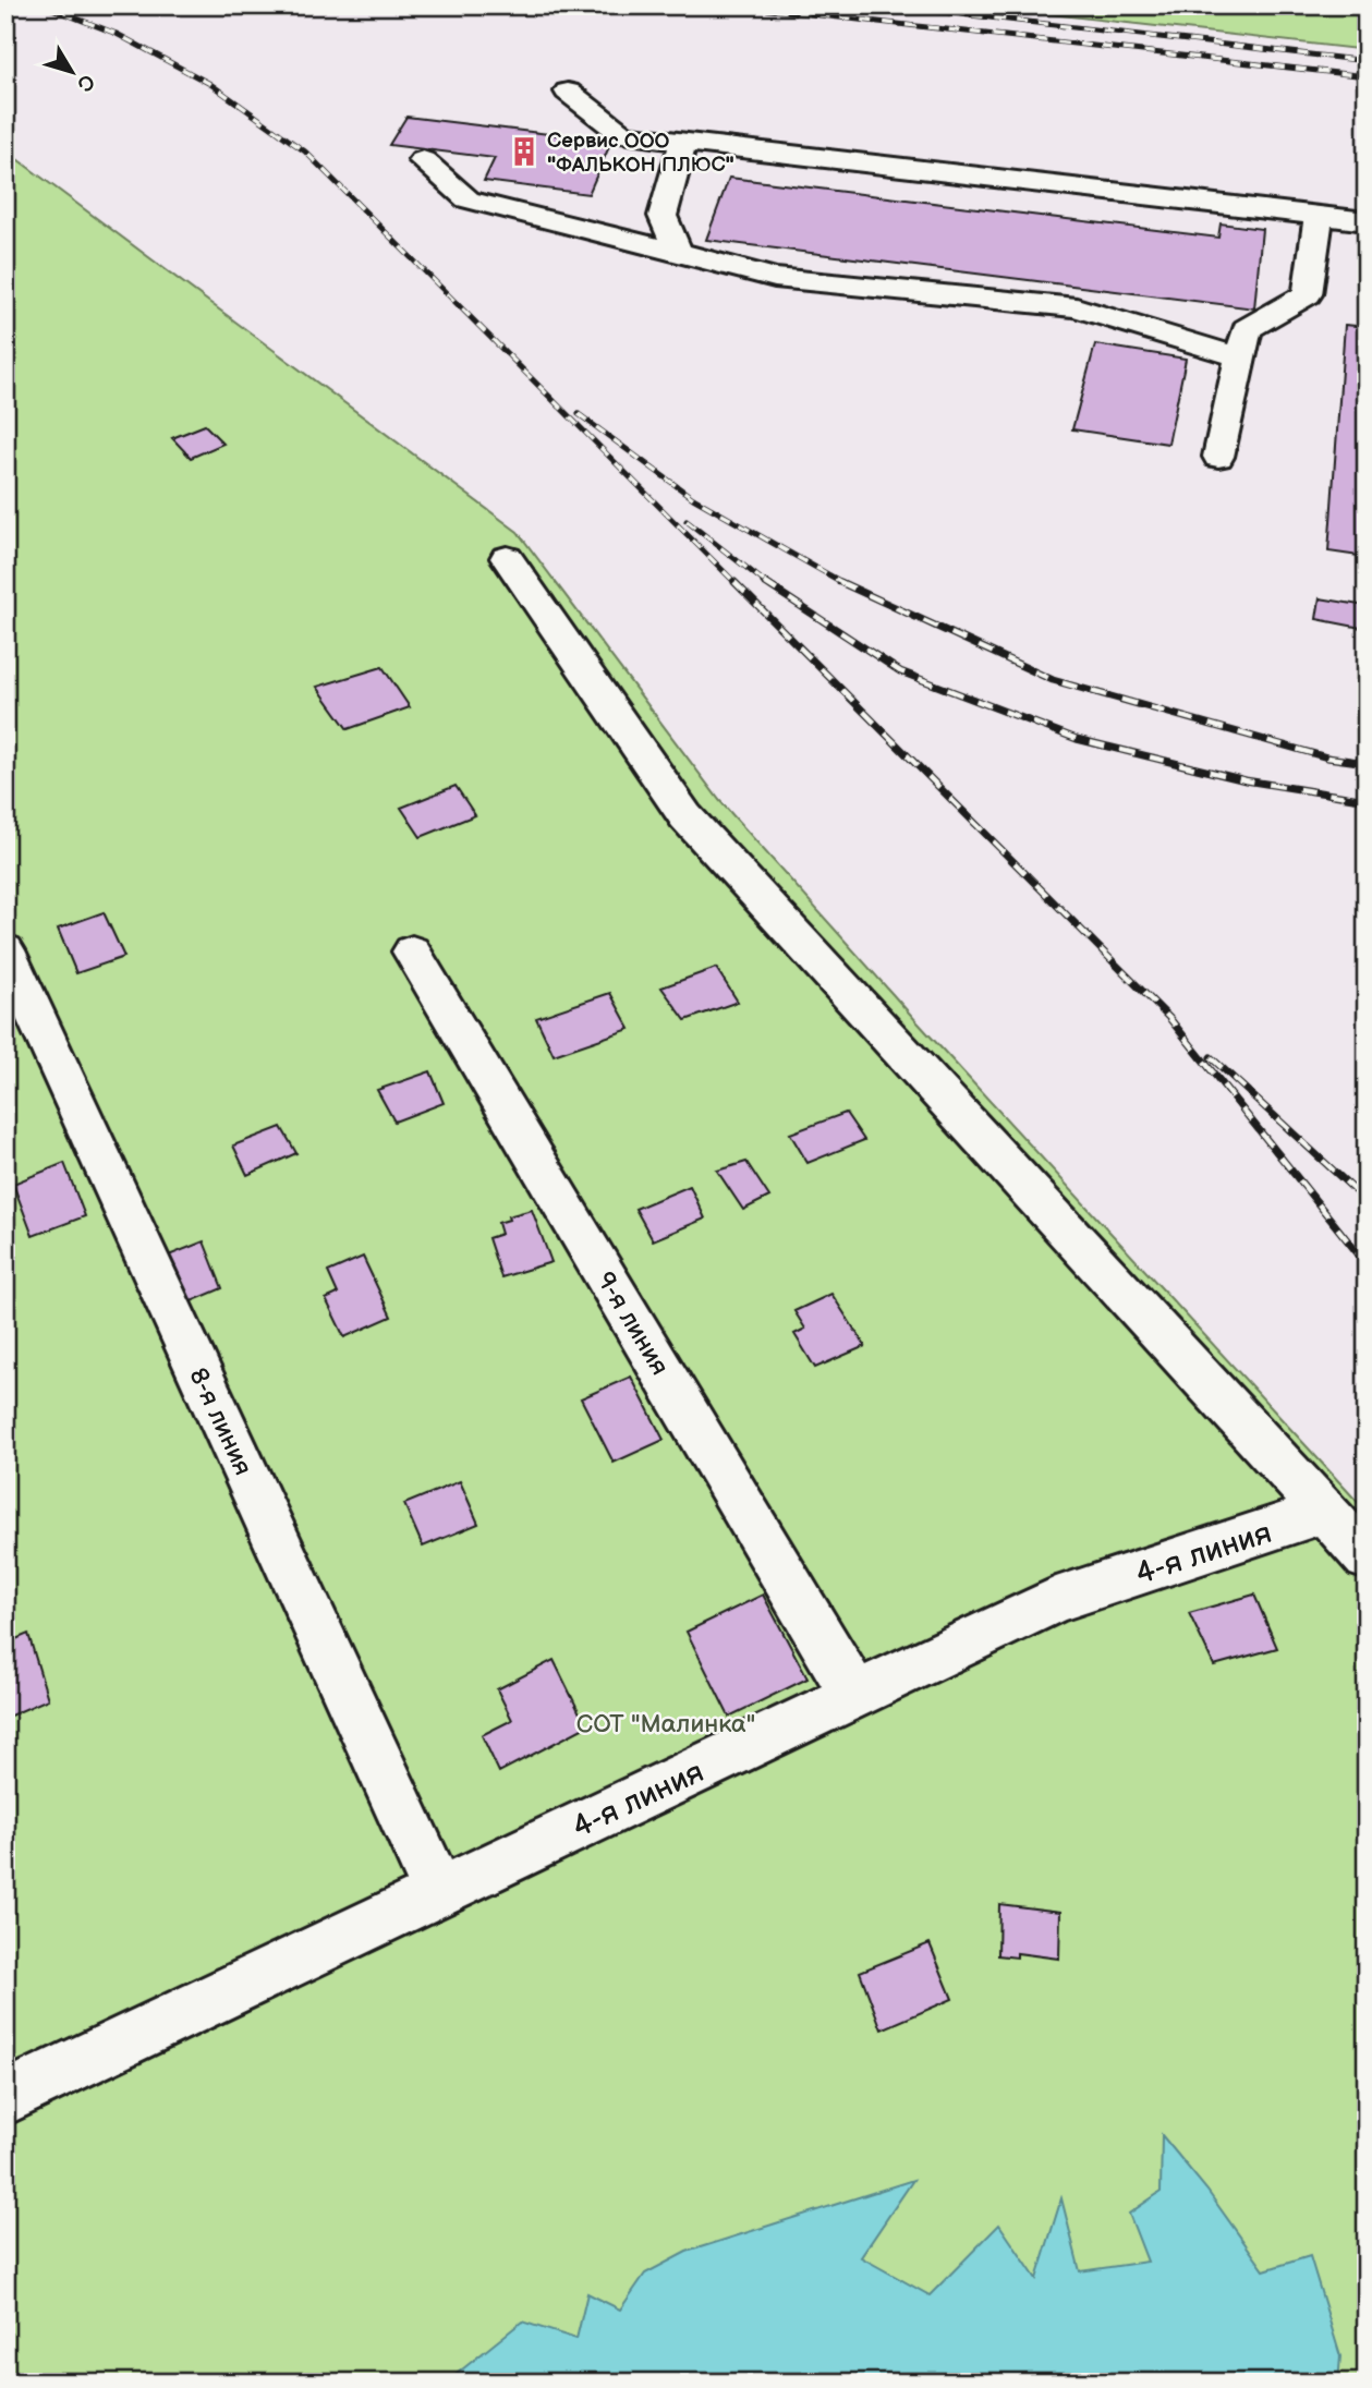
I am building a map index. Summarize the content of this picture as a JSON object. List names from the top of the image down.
{
  "streets": {
    "lane": ["9-я линия", "8-я линия", "4-я линия"]
  },
  "crossings": [
    ["9-я линия", "4-я линия"],
    ["8-я линия", "4-я линия"]
  ],
  "parks": ["СОТ \"Малинка\""],
  "places": {
    "building": ["Сервис ООО \"ФАЛЬКОН ПЛЮС\""]
  },
  "north": "bottom right"
}
